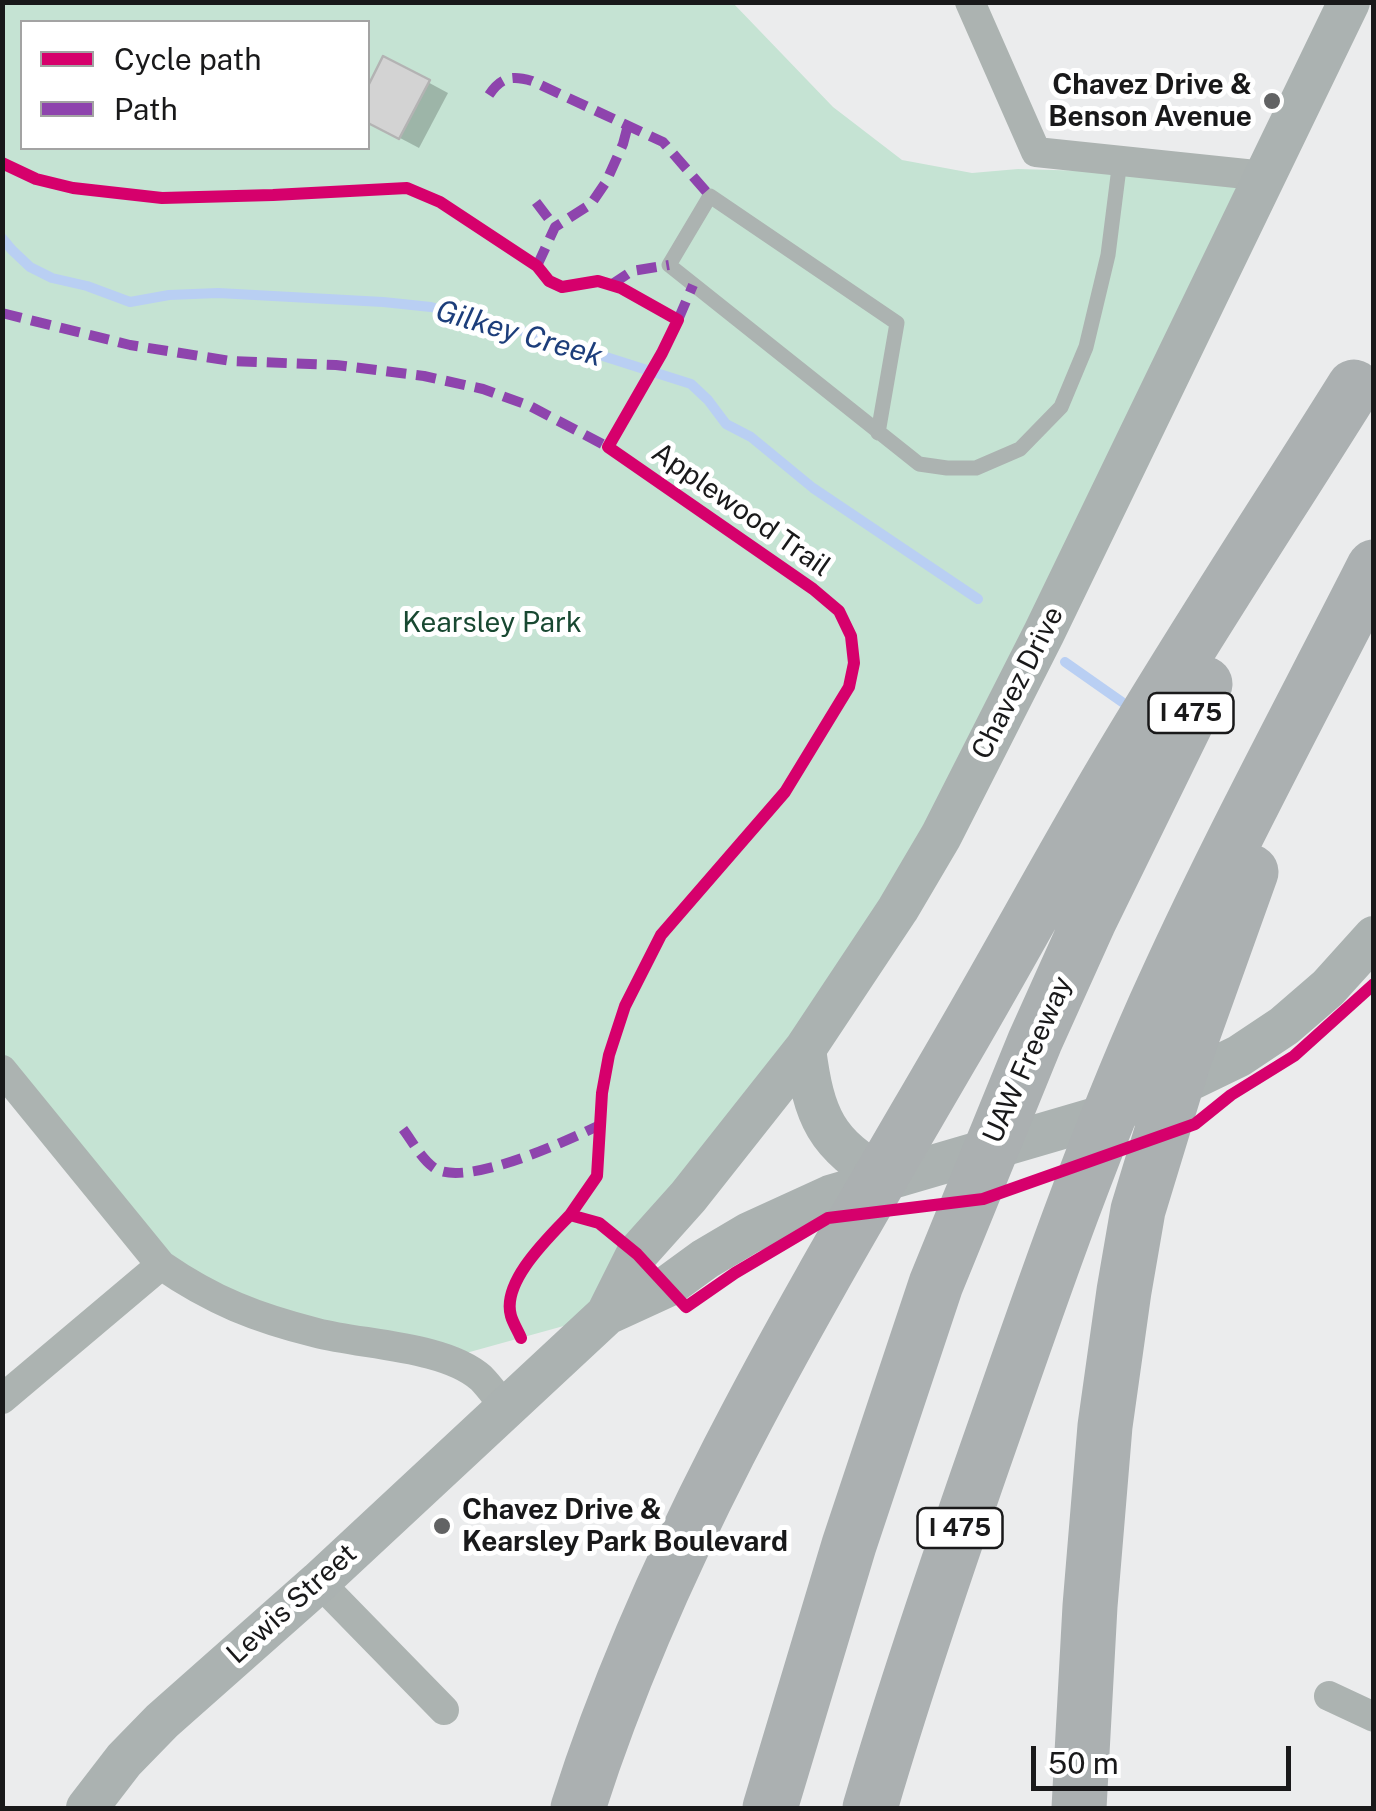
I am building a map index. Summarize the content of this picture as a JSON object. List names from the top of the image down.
{
  "streets": {
    "highway": ["I 475", "UAW Freeway"],
    "main road": ["Chavez Drive", "Lewis Street"],
    "cycle path": ["Applewood Trail"]
  },
  "crossings": [
    ["Chavez Drive", "Lewis Street"]
  ],
  "water": ["Gilkey Creek"],
  "parks": ["Kearsley Park"],
  "places": ["Chavez Drive & Benson Avenue", "Chavez Drive & Kearsley Park Boulevard"],
  "legend": ["Cycle path", "Path"],
  "scale_bar": "50 m"
}
